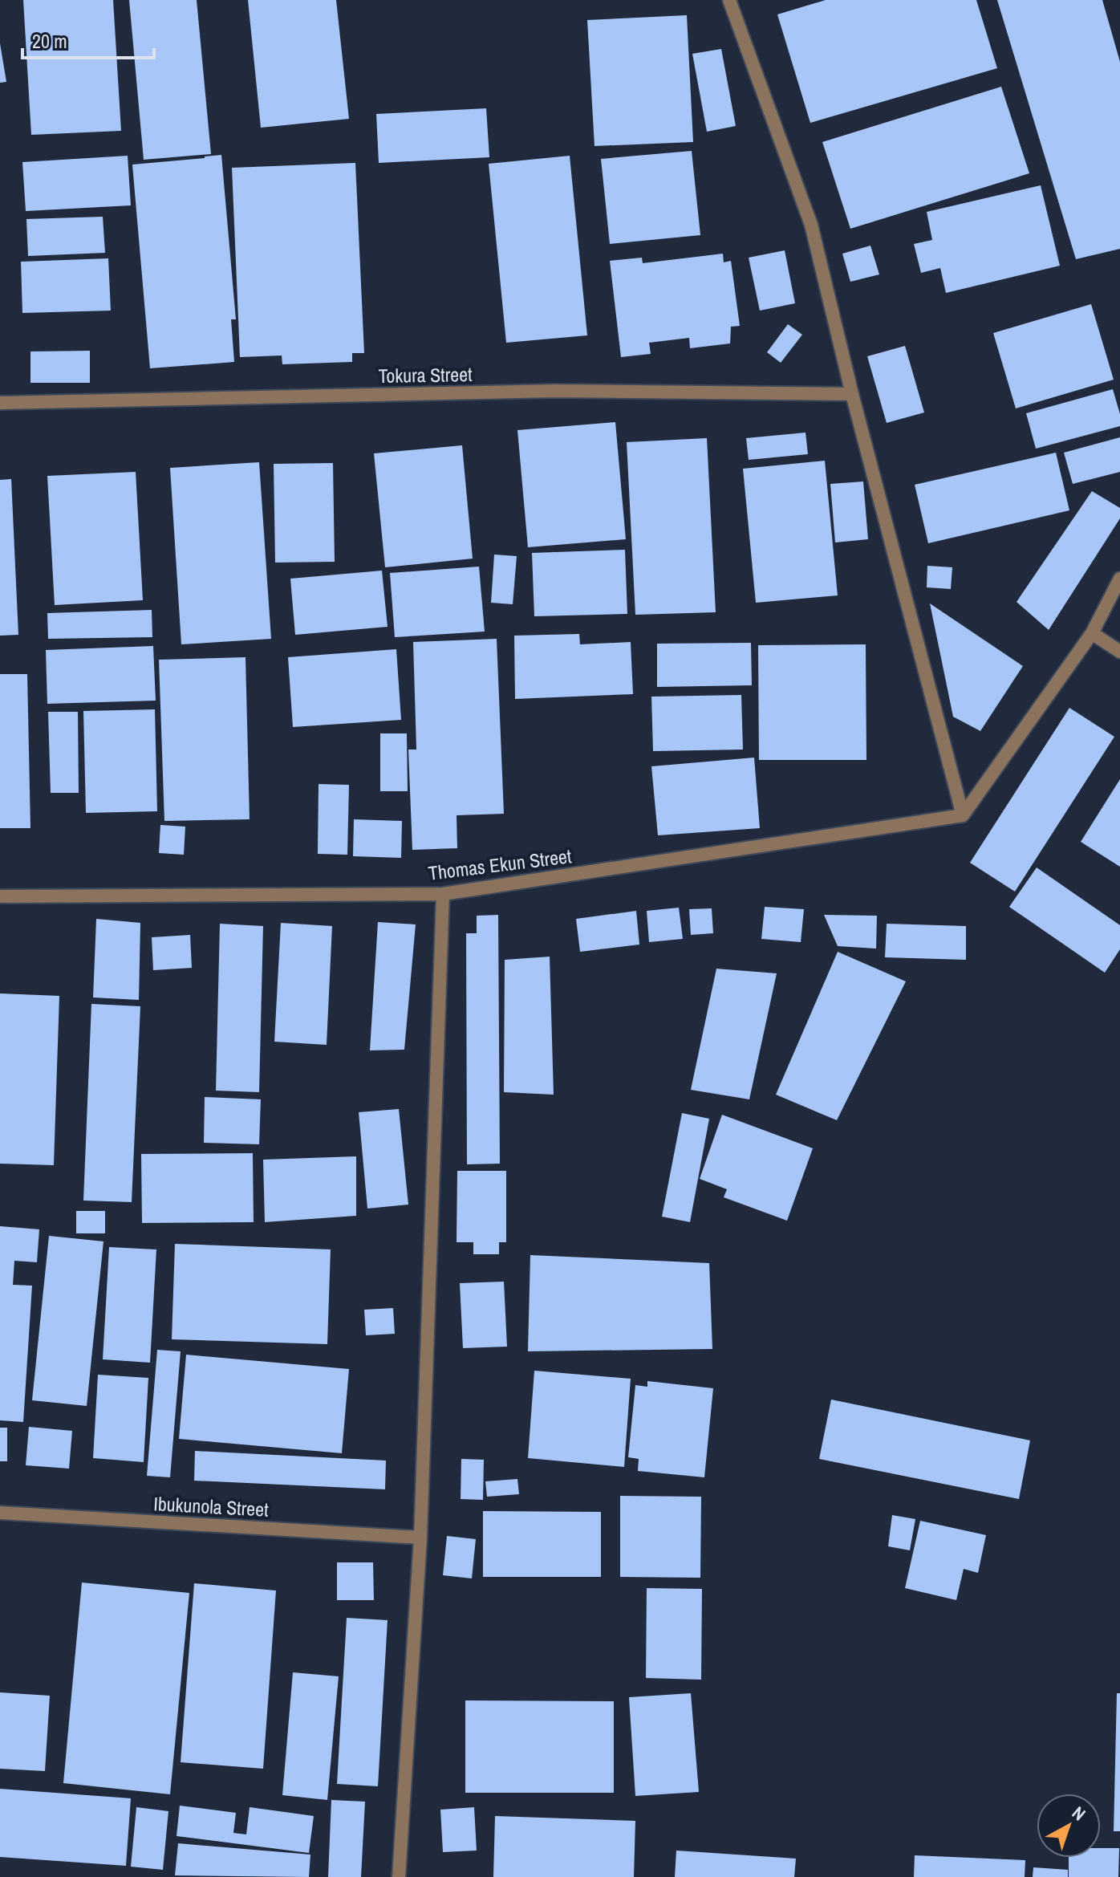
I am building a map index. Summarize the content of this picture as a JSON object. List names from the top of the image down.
{
  "streets": {
    "street": ["Tokura Street", "Thomas Ekun Street", "Ibukunola Street"]
  },
  "scale_bar": "20 m",
  "north": "top right"
}
